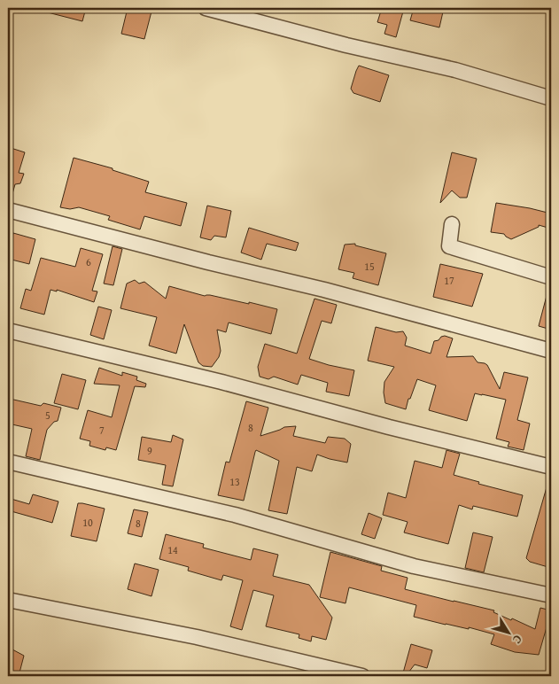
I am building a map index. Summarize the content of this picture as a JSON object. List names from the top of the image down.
{
  "house_numbers": [
    "6",
    "15",
    "17",
    "5",
    "8",
    "7",
    "9",
    "13",
    "10",
    "8",
    "14"
  ],
  "north": "bottom right"
}
